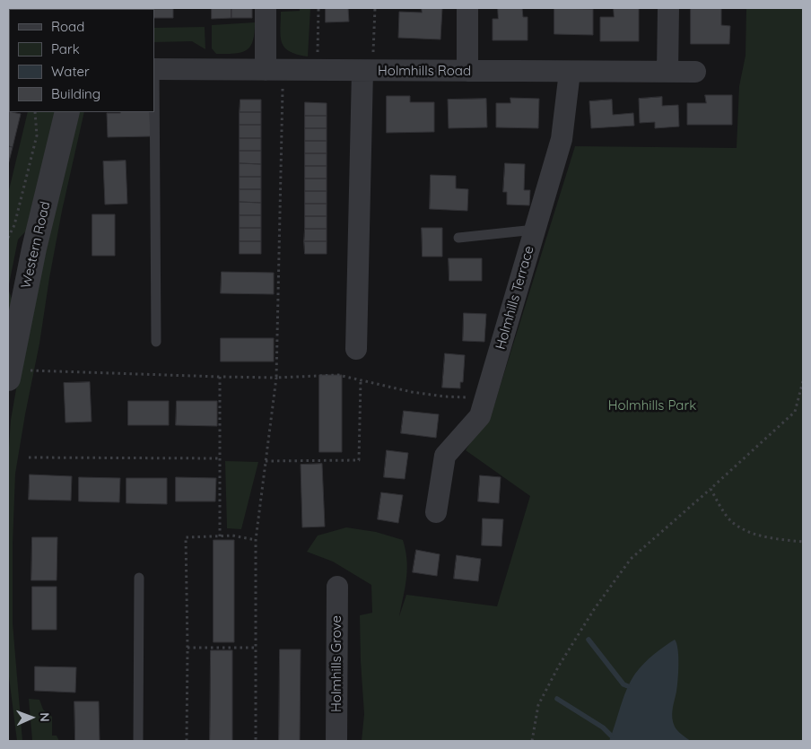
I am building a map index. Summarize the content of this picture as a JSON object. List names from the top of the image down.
{
  "streets": {
    "street": [
      "Holmhills Road",
      "Western Road",
      "Holmhills Terrace",
      "Holmhills Grove"
    ]
  },
  "crossings": [
    ["Holmhills Road", "Holmhills Terrace"]
  ],
  "parks": ["Holmhills Park"],
  "legend": [
    "Road",
    "Park",
    "Water",
    "Building"
  ],
  "north": "right"
}
